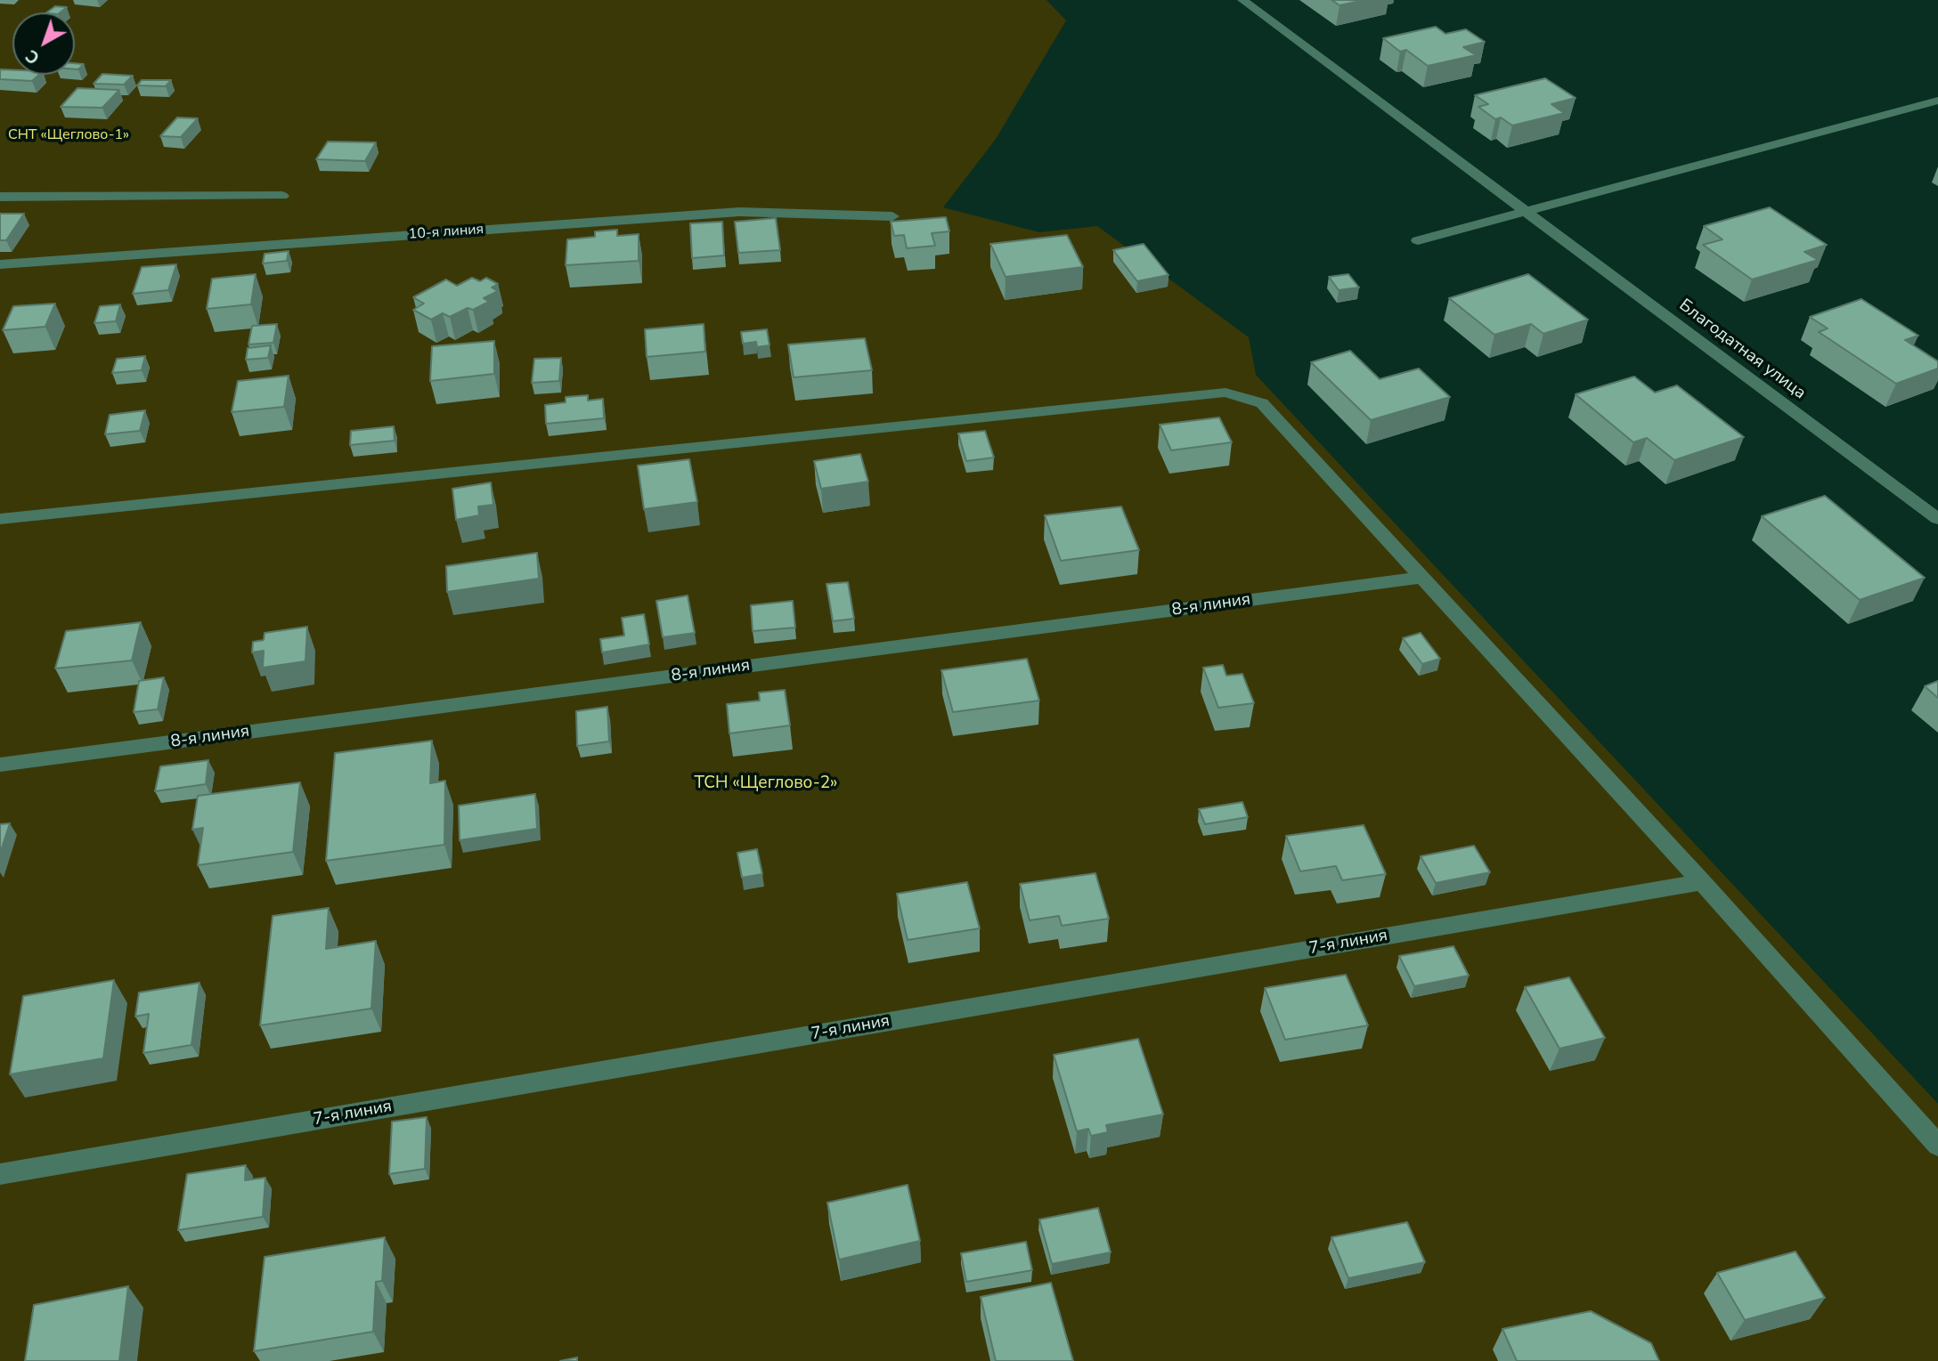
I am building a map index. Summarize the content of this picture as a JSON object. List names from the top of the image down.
{
  "streets": {
    "street": [
      "10-я линия",
      "Благодатная улица",
      "8-я линия",
      "7-я линия"
    ]
  },
  "parks": ["СНТ «Щеглово-1»", "ТСН «Щеглово-2»"],
  "north": "bottom left"
}
